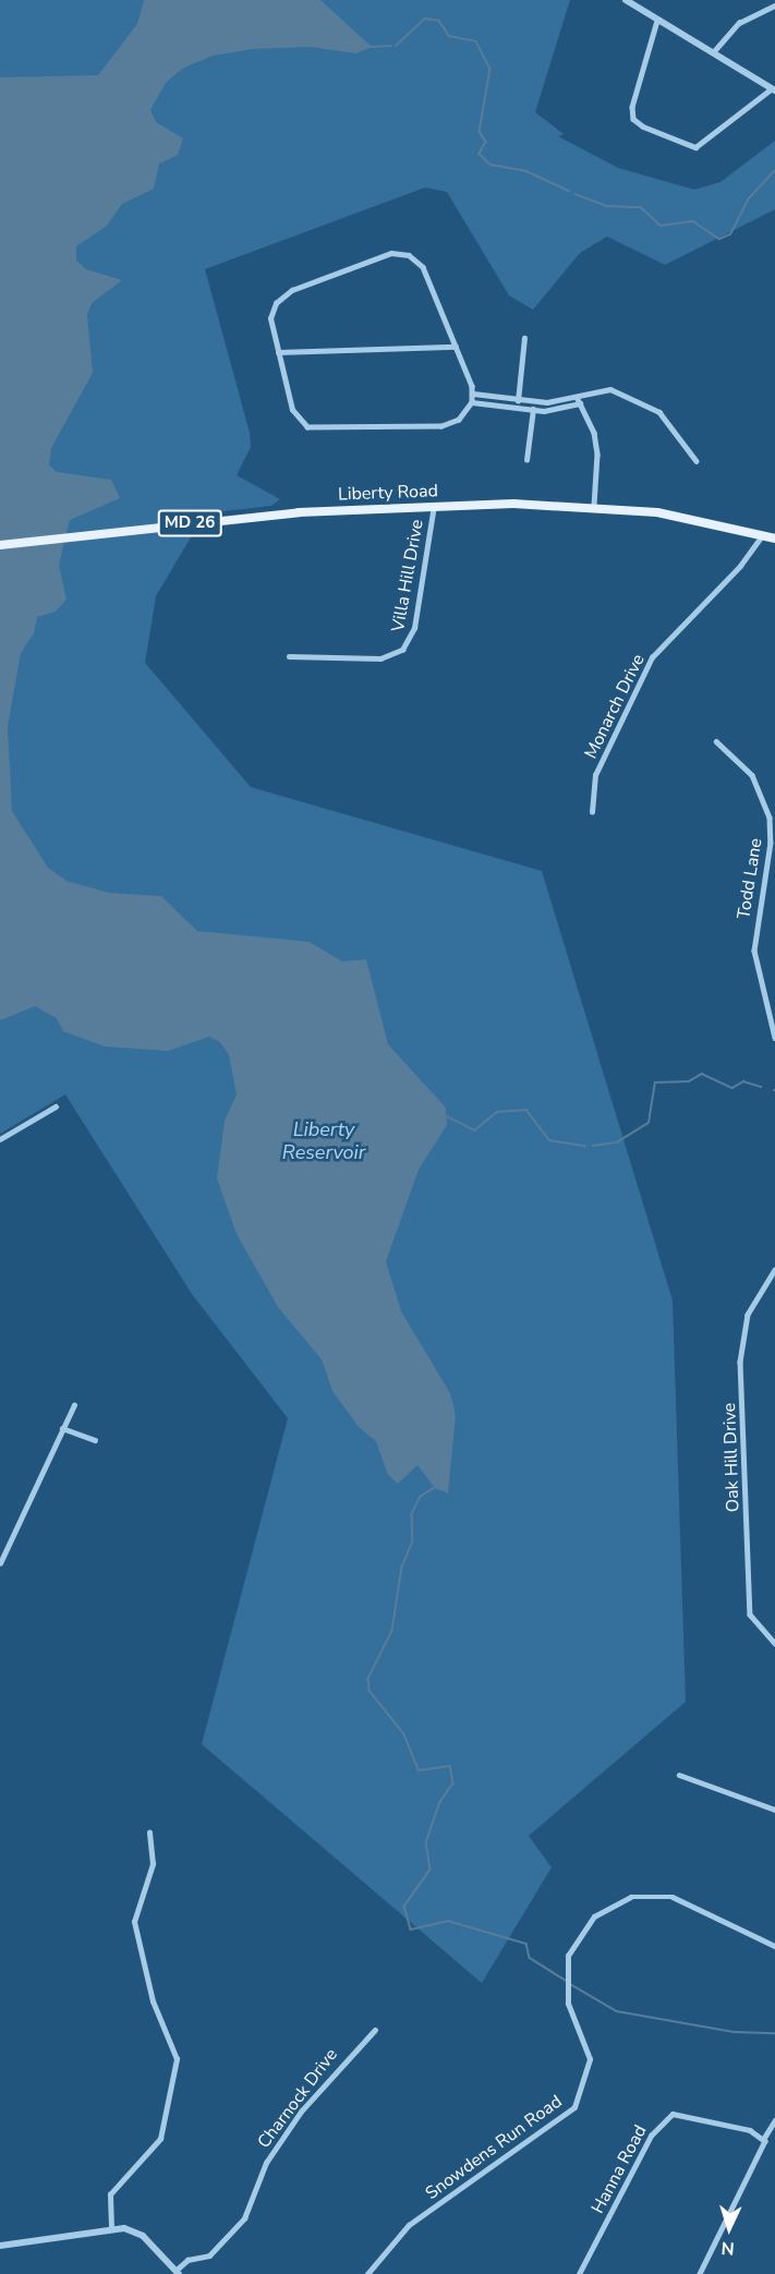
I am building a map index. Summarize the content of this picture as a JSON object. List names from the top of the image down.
{
  "streets": {
    "main road": ["Liberty Road", "MD 26"],
    "street": [
      "Villa Hill Drive",
      "Monarch Drive",
      "Todd Lane",
      "Oak Hill Drive",
      "Charnock Drive",
      "Snowdens Run Road",
      "Hanna Road"
    ]
  },
  "crossings": [
    ["Liberty Road", "Villa Hill Drive"],
    ["Liberty Road", "Monarch Drive"]
  ],
  "water": ["Liberty Reservoir"],
  "north": "bottom"
}
